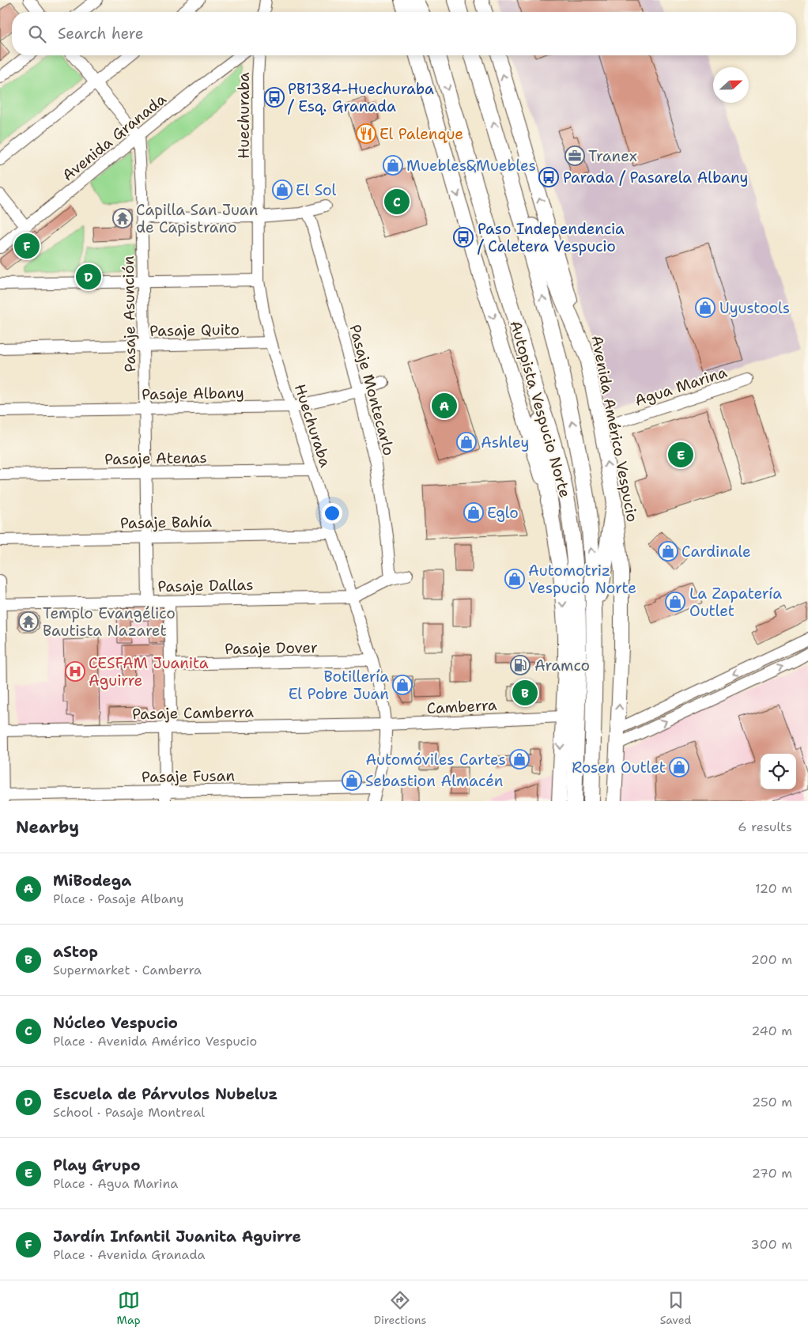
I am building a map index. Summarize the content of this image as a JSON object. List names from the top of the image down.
{
  "streets": {
    "highway": ["Autopista Vespucio Norte"],
    "main road": ["Avenida Américo Vespucio"],
    "street": [
      "Huechuraba",
      "Avenida Granada",
      "Pasaje Asunción",
      "Pasaje Quito",
      "Agua Marina",
      "Pasaje Montecarlo",
      "Pasaje Albany",
      "Pasaje Atenas",
      "Pasaje Bahía",
      "Pasaje Dallas",
      "Pasaje Dover",
      "Camberra",
      "Pasaje Camberra",
      "Pasaje Fusan"
    ]
  },
  "crossings": [
    ["Huechuraba", "Pasaje Quito"],
    ["Huechuraba", "Pasaje Albany"],
    ["Huechuraba", "Pasaje Atenas"],
    ["Huechuraba", "Pasaje Bahía"],
    ["Huechuraba", "Pasaje Dallas"],
    ["Huechuraba", "Pasaje Dover"],
    ["Huechuraba", "Camberra"],
    ["Huechuraba", "Pasaje Camberra"],
    ["Huechuraba", "Pasaje Fusan"],
    ["Avenida Granada", "Pasaje Asunción"],
    ["Pasaje Asunción", "Pasaje Quito"],
    ["Pasaje Asunción", "Pasaje Albany"],
    ["Pasaje Asunción", "Pasaje Atenas"],
    ["Pasaje Asunción", "Pasaje Bahía"],
    ["Pasaje Asunción", "Pasaje Dallas"],
    ["Agua Marina", "Avenida Américo Vespucio"],
    ["Pasaje Montecarlo", "Pasaje Albany"],
    ["Pasaje Montecarlo", "Pasaje Dallas"],
    ["Camberra", "Pasaje Camberra"]
  ],
  "places": {
    "bus stop": ["PB1384-Huechuraba / Esq. Granada", "Parada / Pasarela Albany", "Paso Independencia / Caletera Vespucio"],
    "restaurant": ["El Palenque"],
    "office": ["Tranex"],
    "shop": [
      "Muebles&Muebles",
      "El Sol",
      "Uyustools",
      "Ashley",
      "Eglo",
      "Cardinale",
      "Automotriz Vespucio Norte",
      "La Zapatería Outlet",
      "Botillería El Pobre Juan",
      "Automóviles Cartes",
      "Rosen Outlet",
      "Sebastion Almacén"
    ],
    "temple": ["Capilla San Juan de Capistrano", "Templo Evangélico Bautista Nazaret"],
    "fuel station": ["Aramco"],
    "hospital": ["CESFAM Juanita Aguirre"]
  },
  "north": "right",
  "page": {
    "search": "Search here",
    "pins": [
      "C",
      "F",
      "D",
      "A",
      "E",
      "B"
    ],
    "heading": ["Nearby", "6 results"],
    "list": [
      {
        "mark": "A",
        "name": "MiBodega",
        "note": "Place · Pasaje Albany",
        "value": "120 m"
      },
      {
        "mark": "B",
        "name": "aStop",
        "note": "Supermarket · Camberra",
        "value": "200 m"
      },
      {
        "mark": "C",
        "name": "Núcleo Vespucio",
        "note": "Place · Avenida Américo Vespucio",
        "value": "240 m"
      },
      {
        "mark": "D",
        "name": "Escuela de Párvulos Nubeluz",
        "note": "School · Pasaje Montreal",
        "value": "250 m"
      },
      {
        "mark": "E",
        "name": "Play Grupo",
        "note": "Place · Agua Marina",
        "value": "270 m"
      },
      {
        "mark": "F",
        "name": "Jardín Infantil Juanita Aguirre",
        "note": "Place · Avenida Granada",
        "value": "300 m"
      }
    ],
    "nav": ["Map", "Directions", "Saved"]
  }
}
